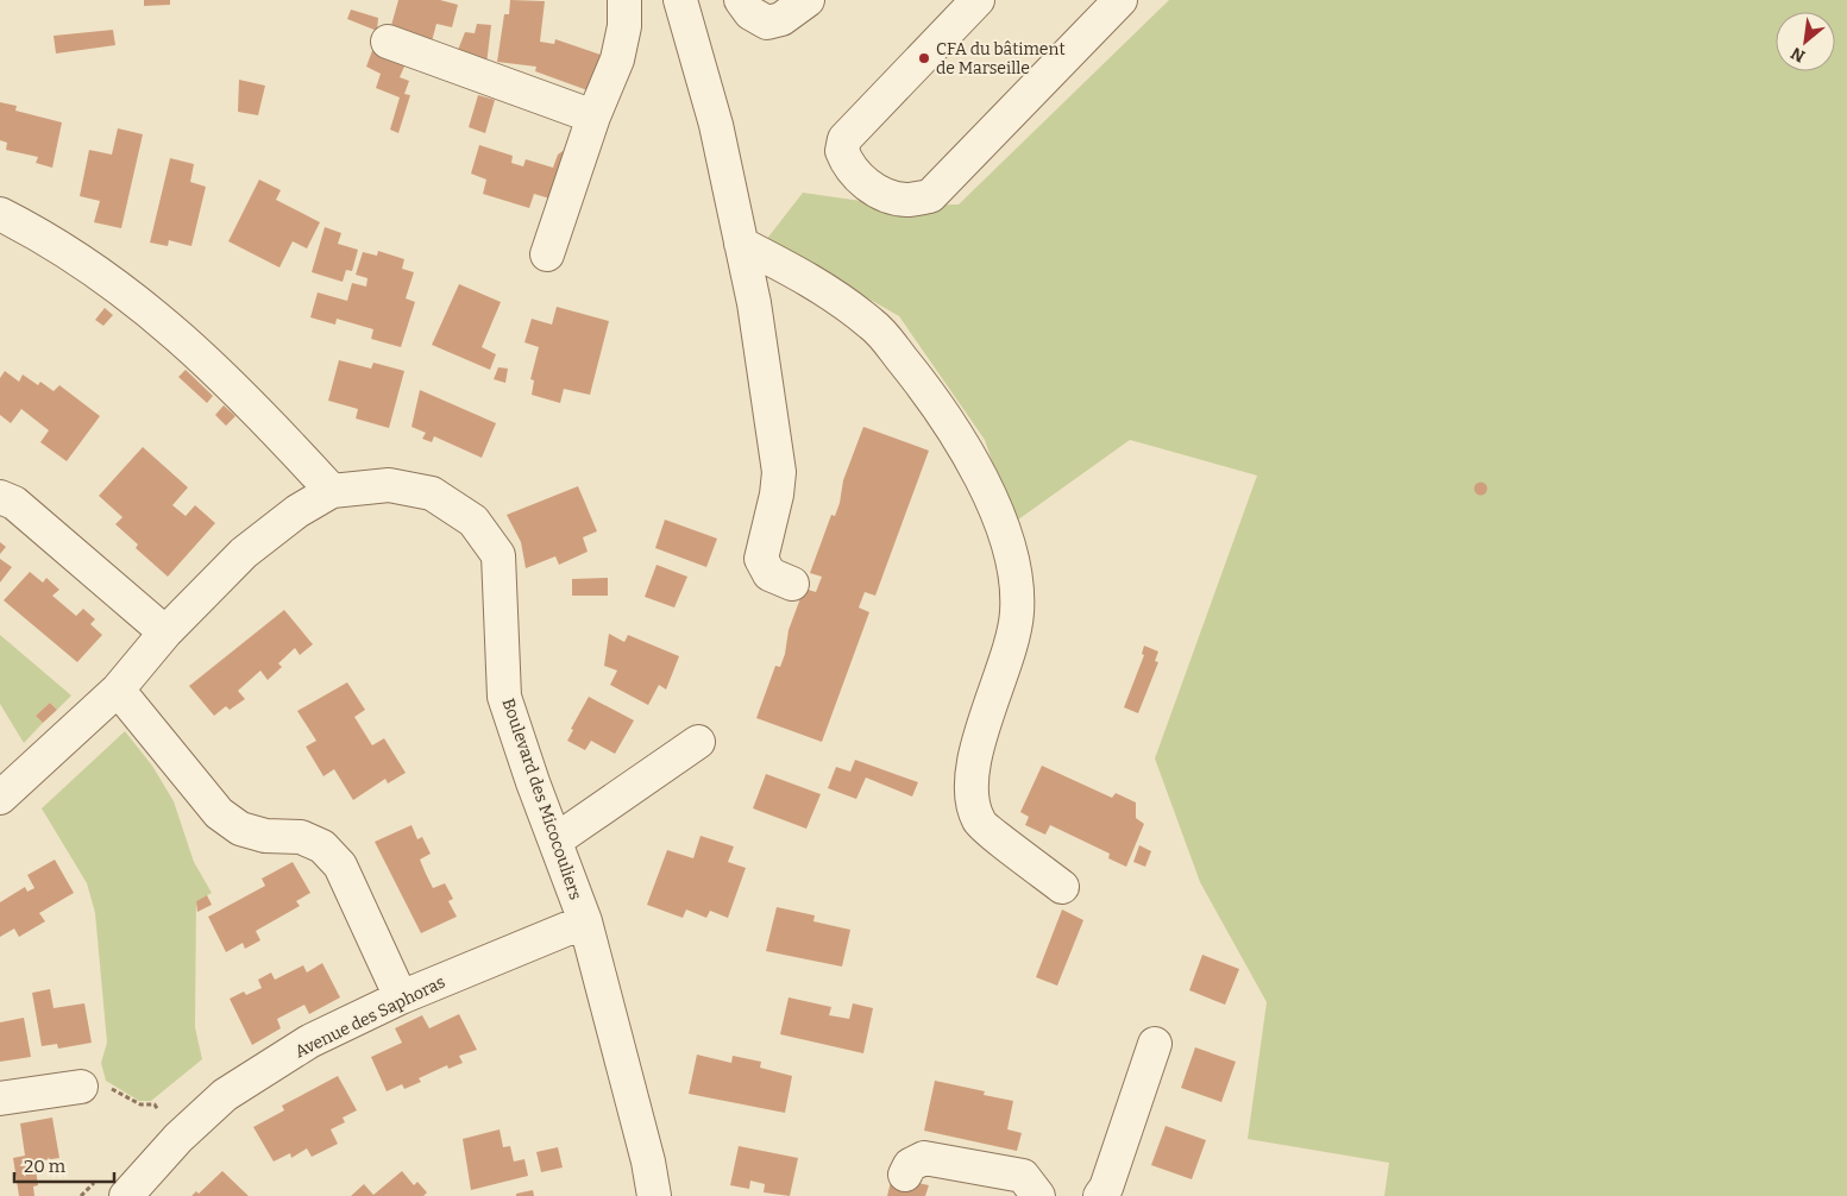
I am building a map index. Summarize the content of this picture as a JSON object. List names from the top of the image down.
{
  "streets": {
    "street": ["Boulevard des Micocouliers", "Avenue des Saphoras"]
  },
  "crossings": [
    ["Boulevard des Micocouliers", "Avenue des Saphoras"]
  ],
  "places": ["CFA du bâtiment de Marseille"],
  "scale_bar": "20 m",
  "north": "bottom left"
}
